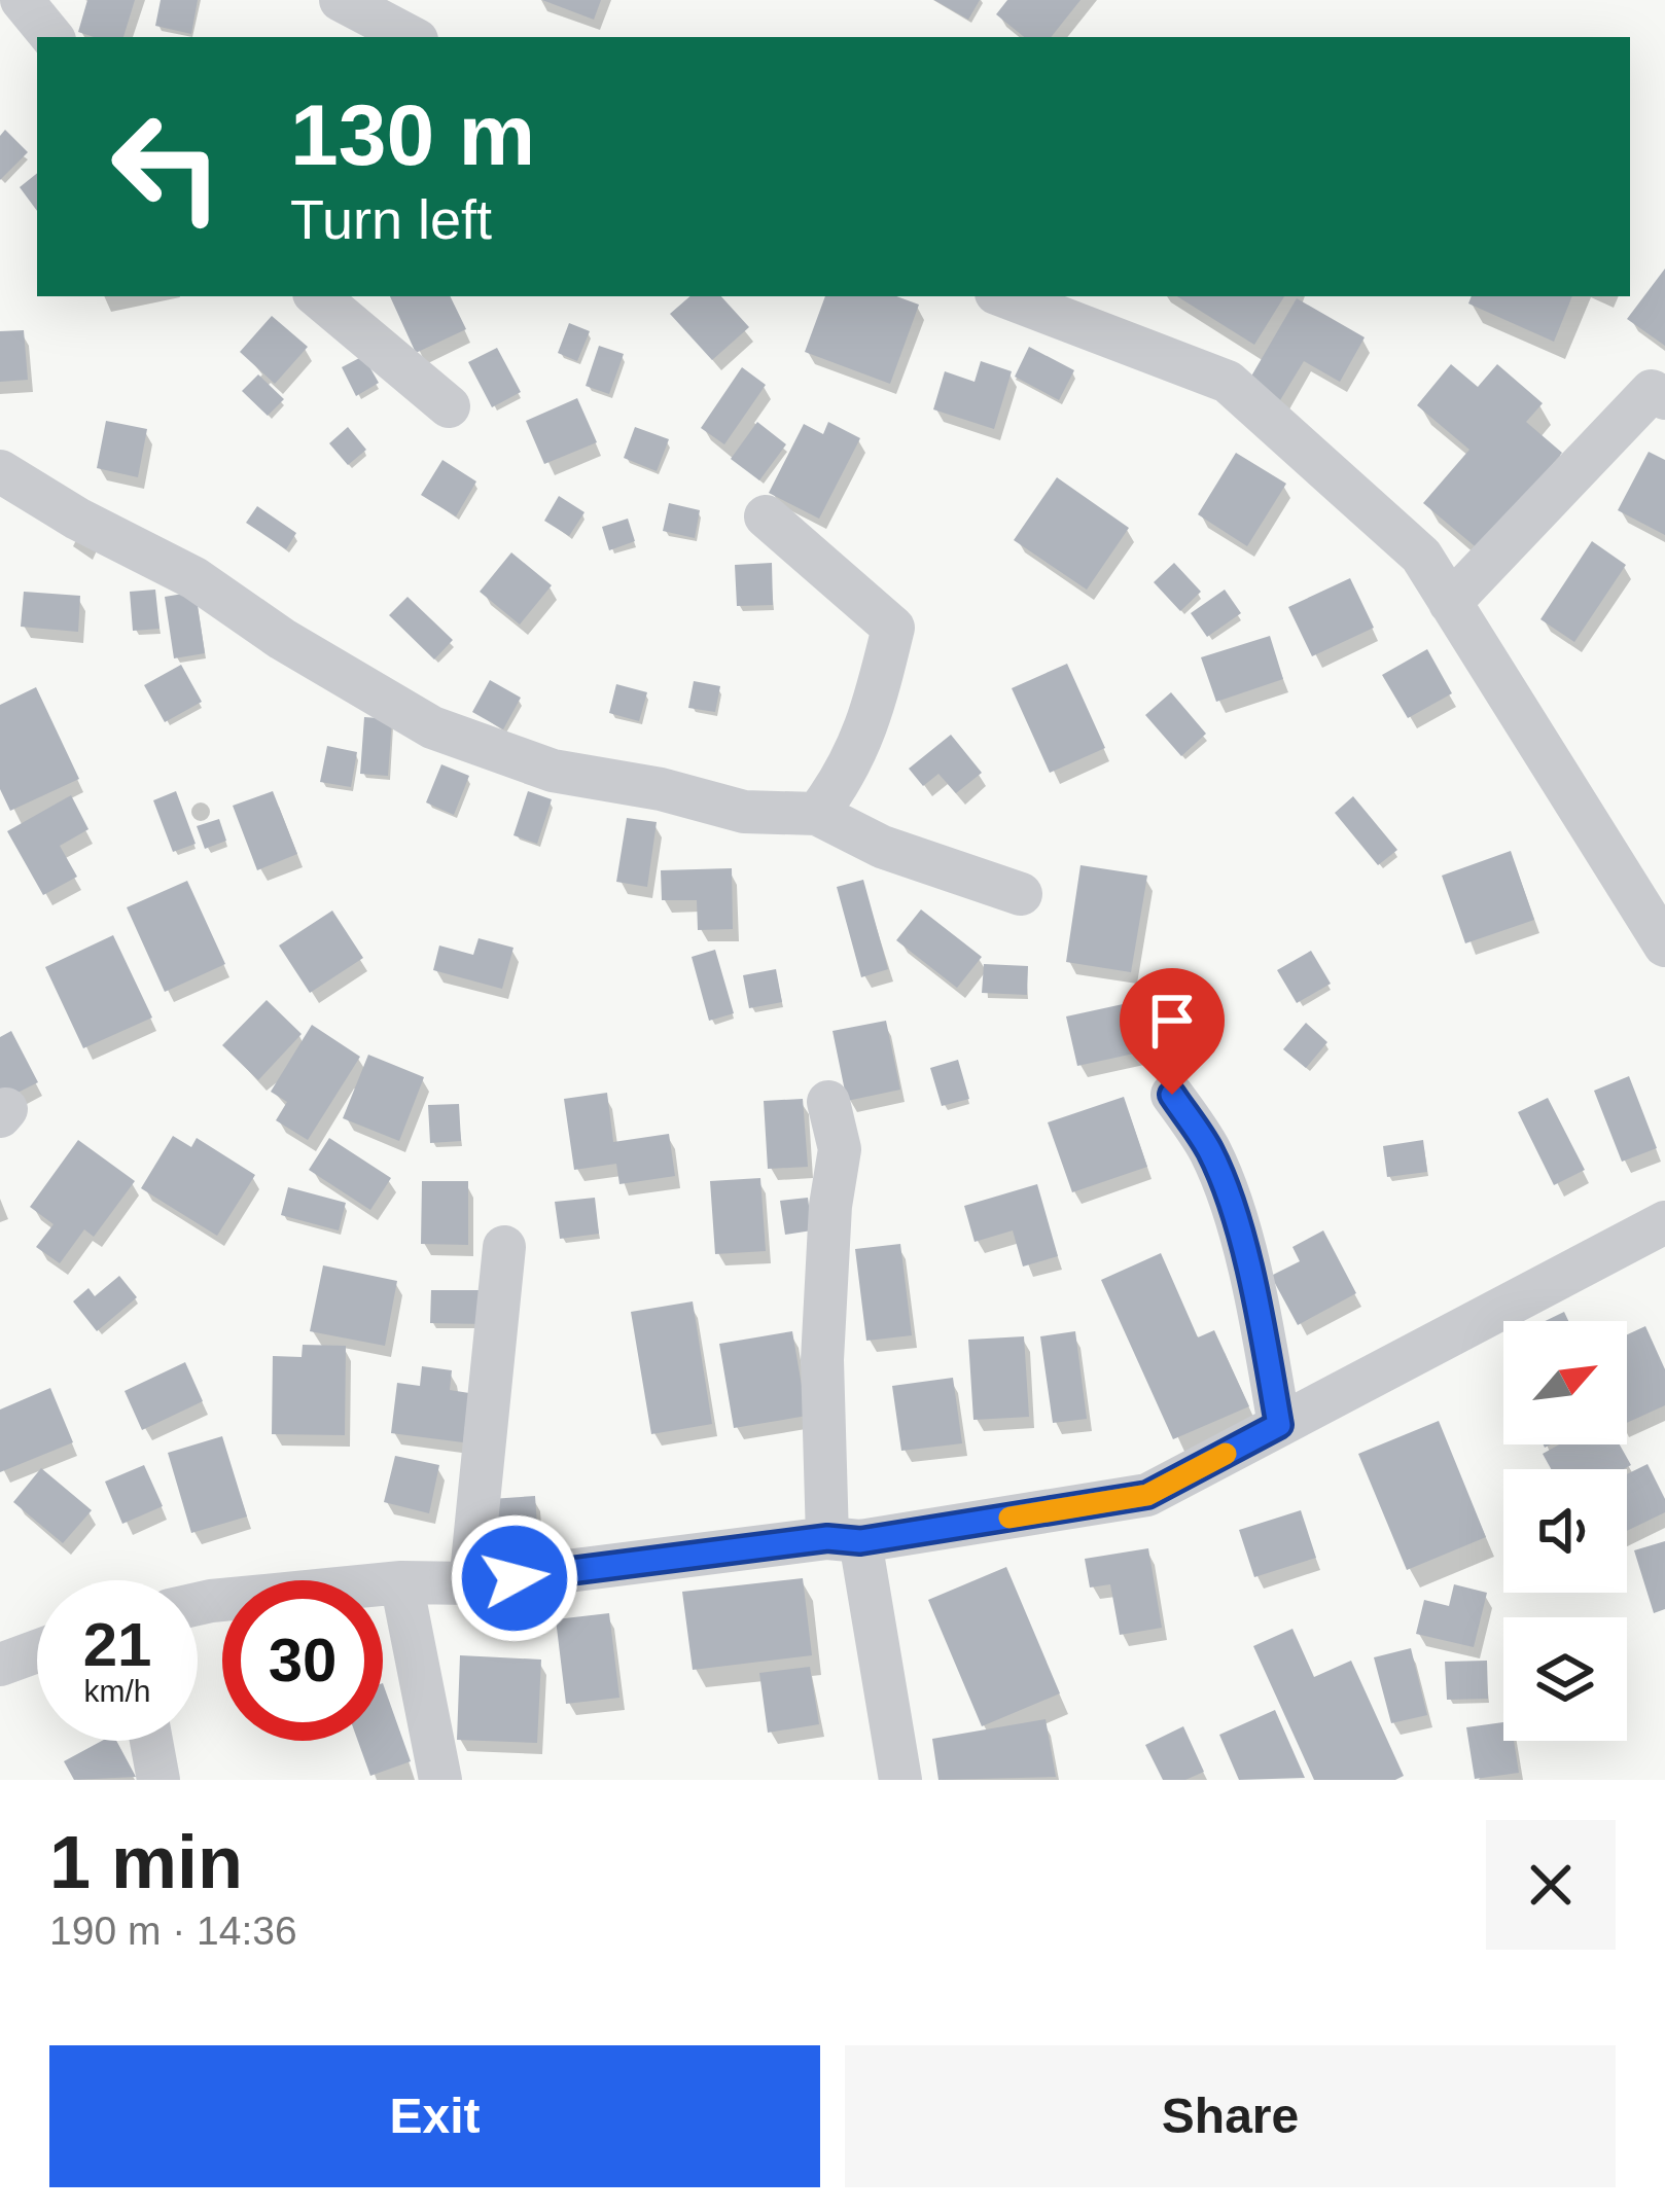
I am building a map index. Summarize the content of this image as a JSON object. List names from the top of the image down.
{
  "north": "top right",
  "page": {
    "turn": ["130 m", "Turn left"],
    "speed": "21 km/h",
    "limit": "30",
    "heading": ["1 min", "190 m · 14:36"],
    "buttons": ["Exit", "Share"]
  }
}
